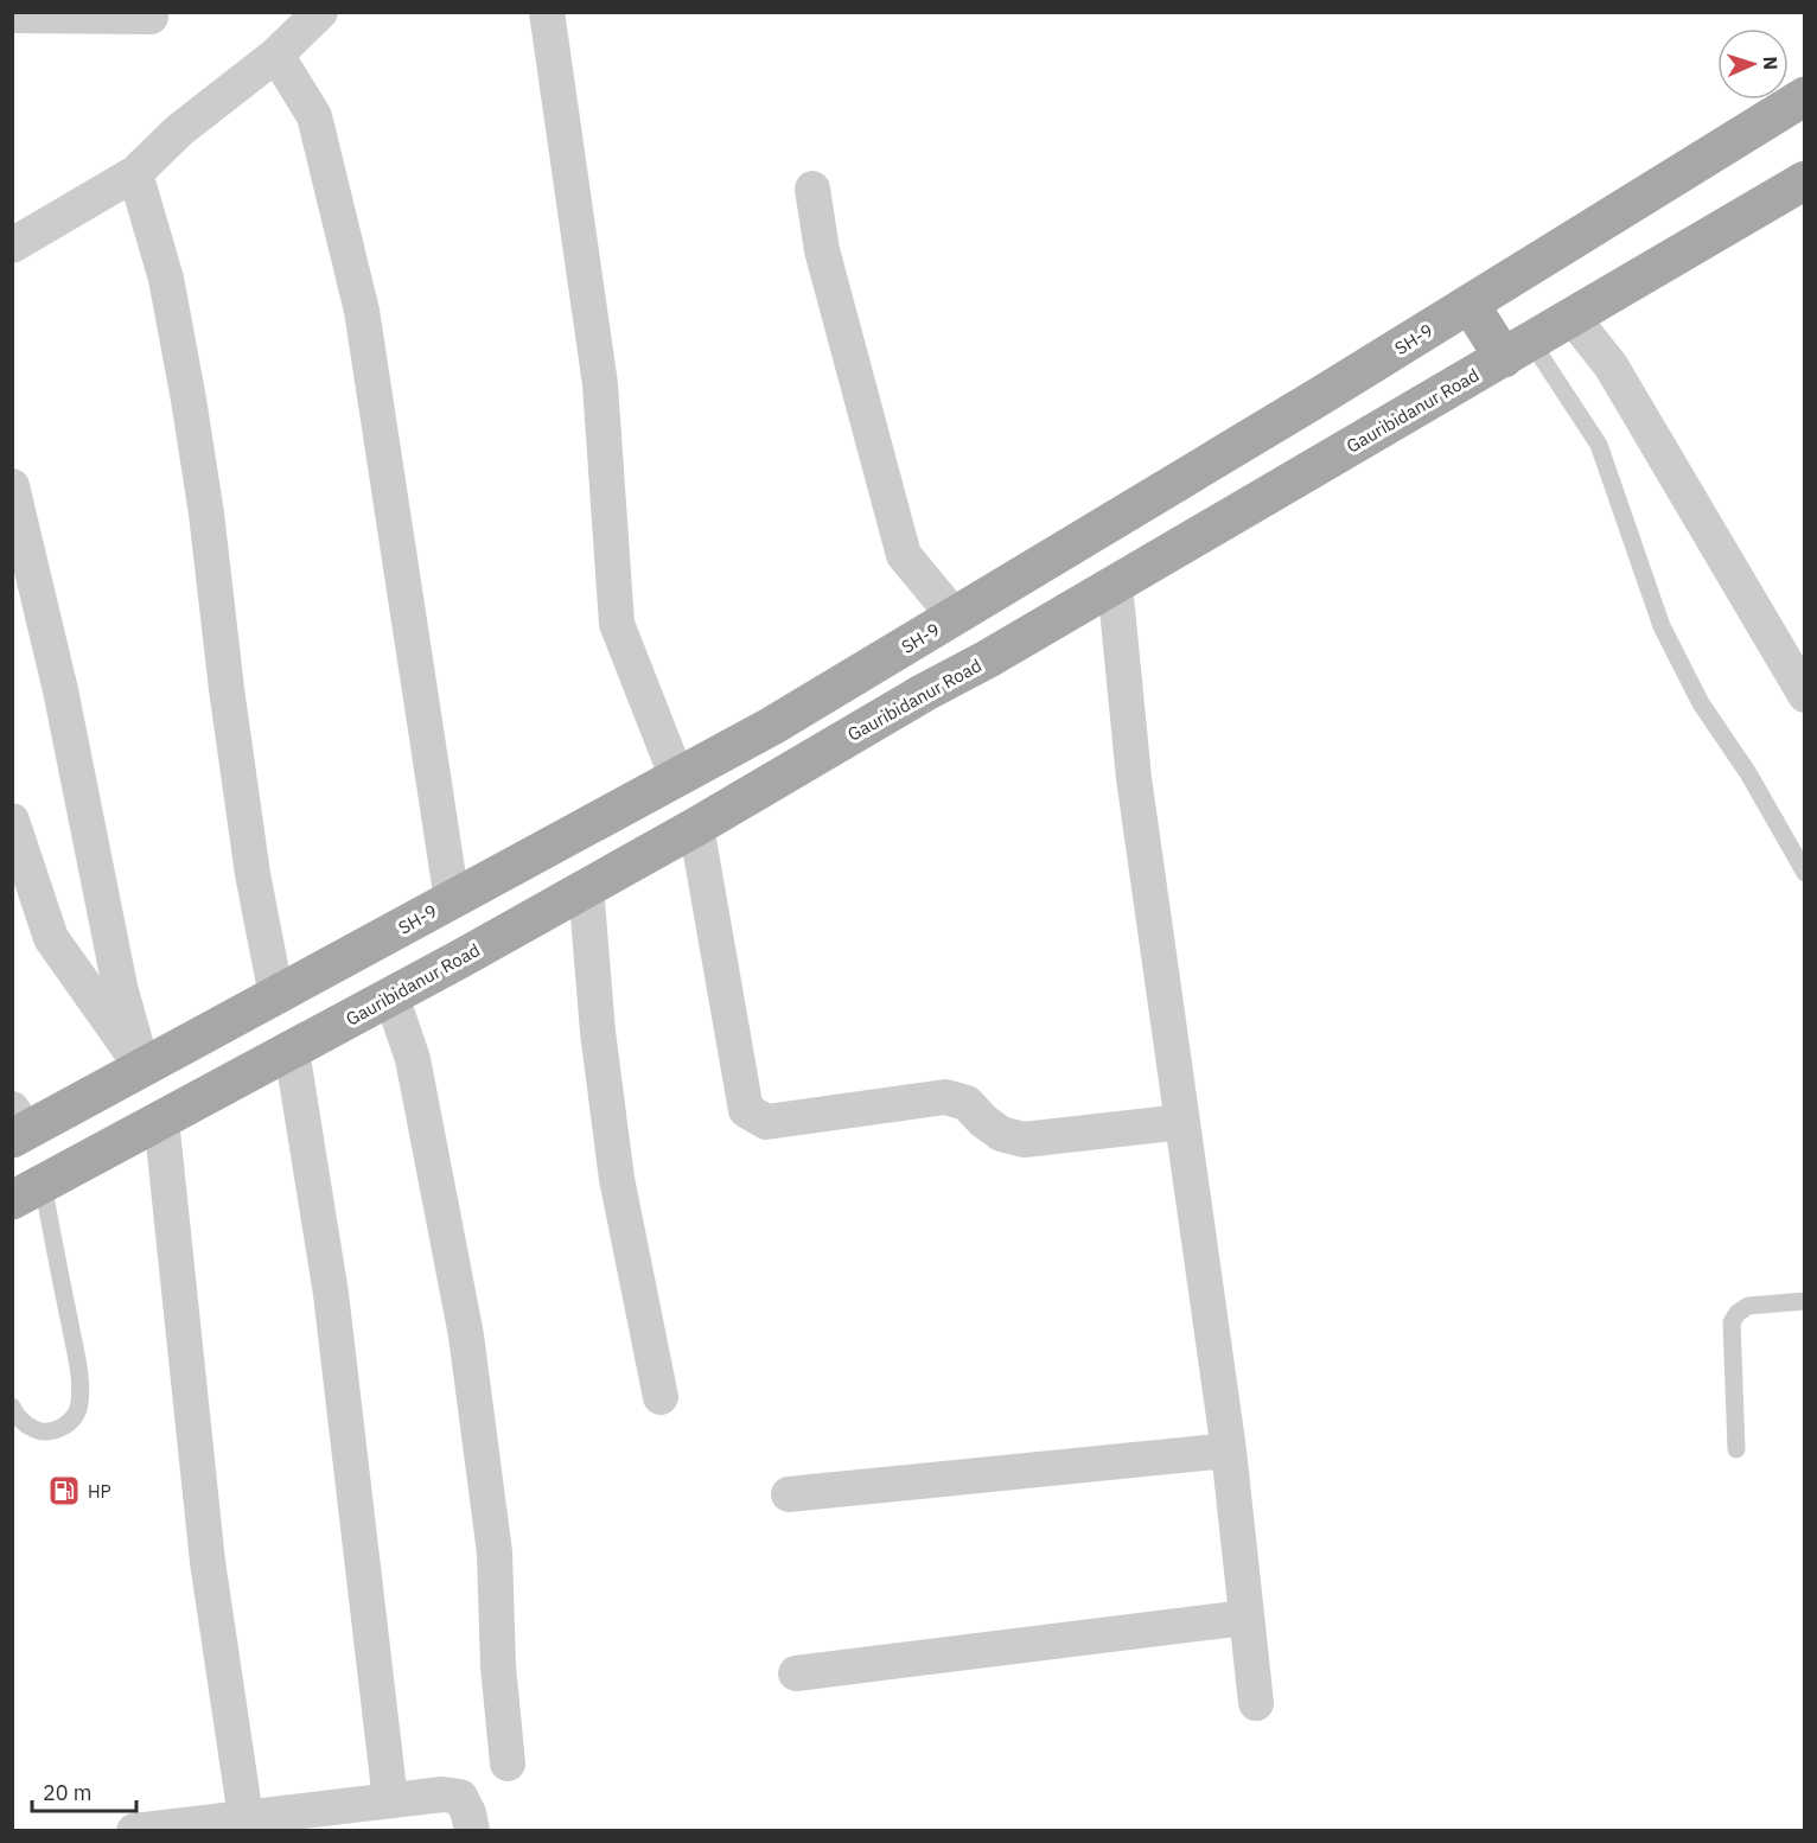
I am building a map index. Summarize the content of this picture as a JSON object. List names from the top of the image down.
{
  "streets": {
    "main road": ["SH-9", "Gauribidanur Road"]
  },
  "places": {
    "fuel station": ["HP"]
  },
  "scale_bar": "20 m",
  "north": "right"
}
